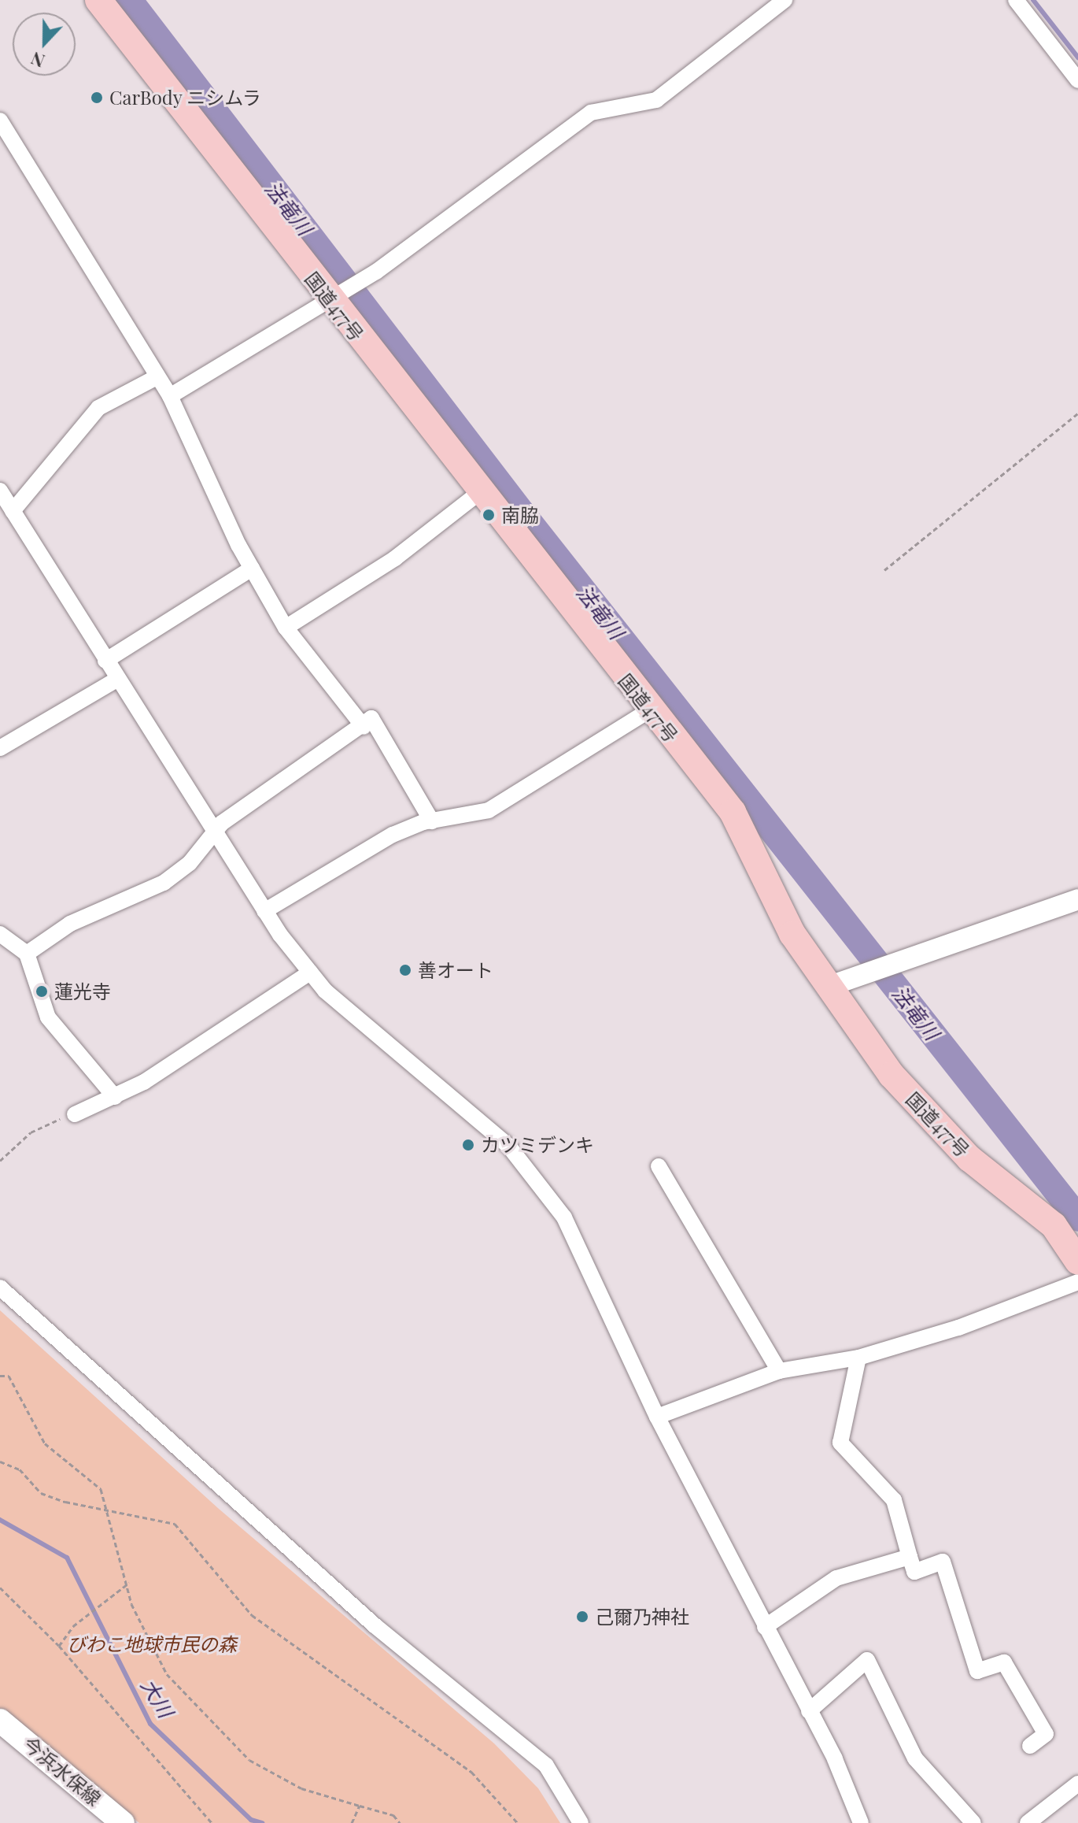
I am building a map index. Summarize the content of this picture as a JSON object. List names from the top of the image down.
{
  "streets": {
    "highway": ["国道477号"],
    "main road": ["今浜水保線"]
  },
  "water": ["法竜川", "大川"],
  "parks": ["びわこ地球市民の森"],
  "places": [
    "CarBody ニシムラ",
    "南脇",
    "善オート",
    "蓮光寺",
    "カツミデンキ",
    "己爾乃神社"
  ],
  "north": "bottom"
}
